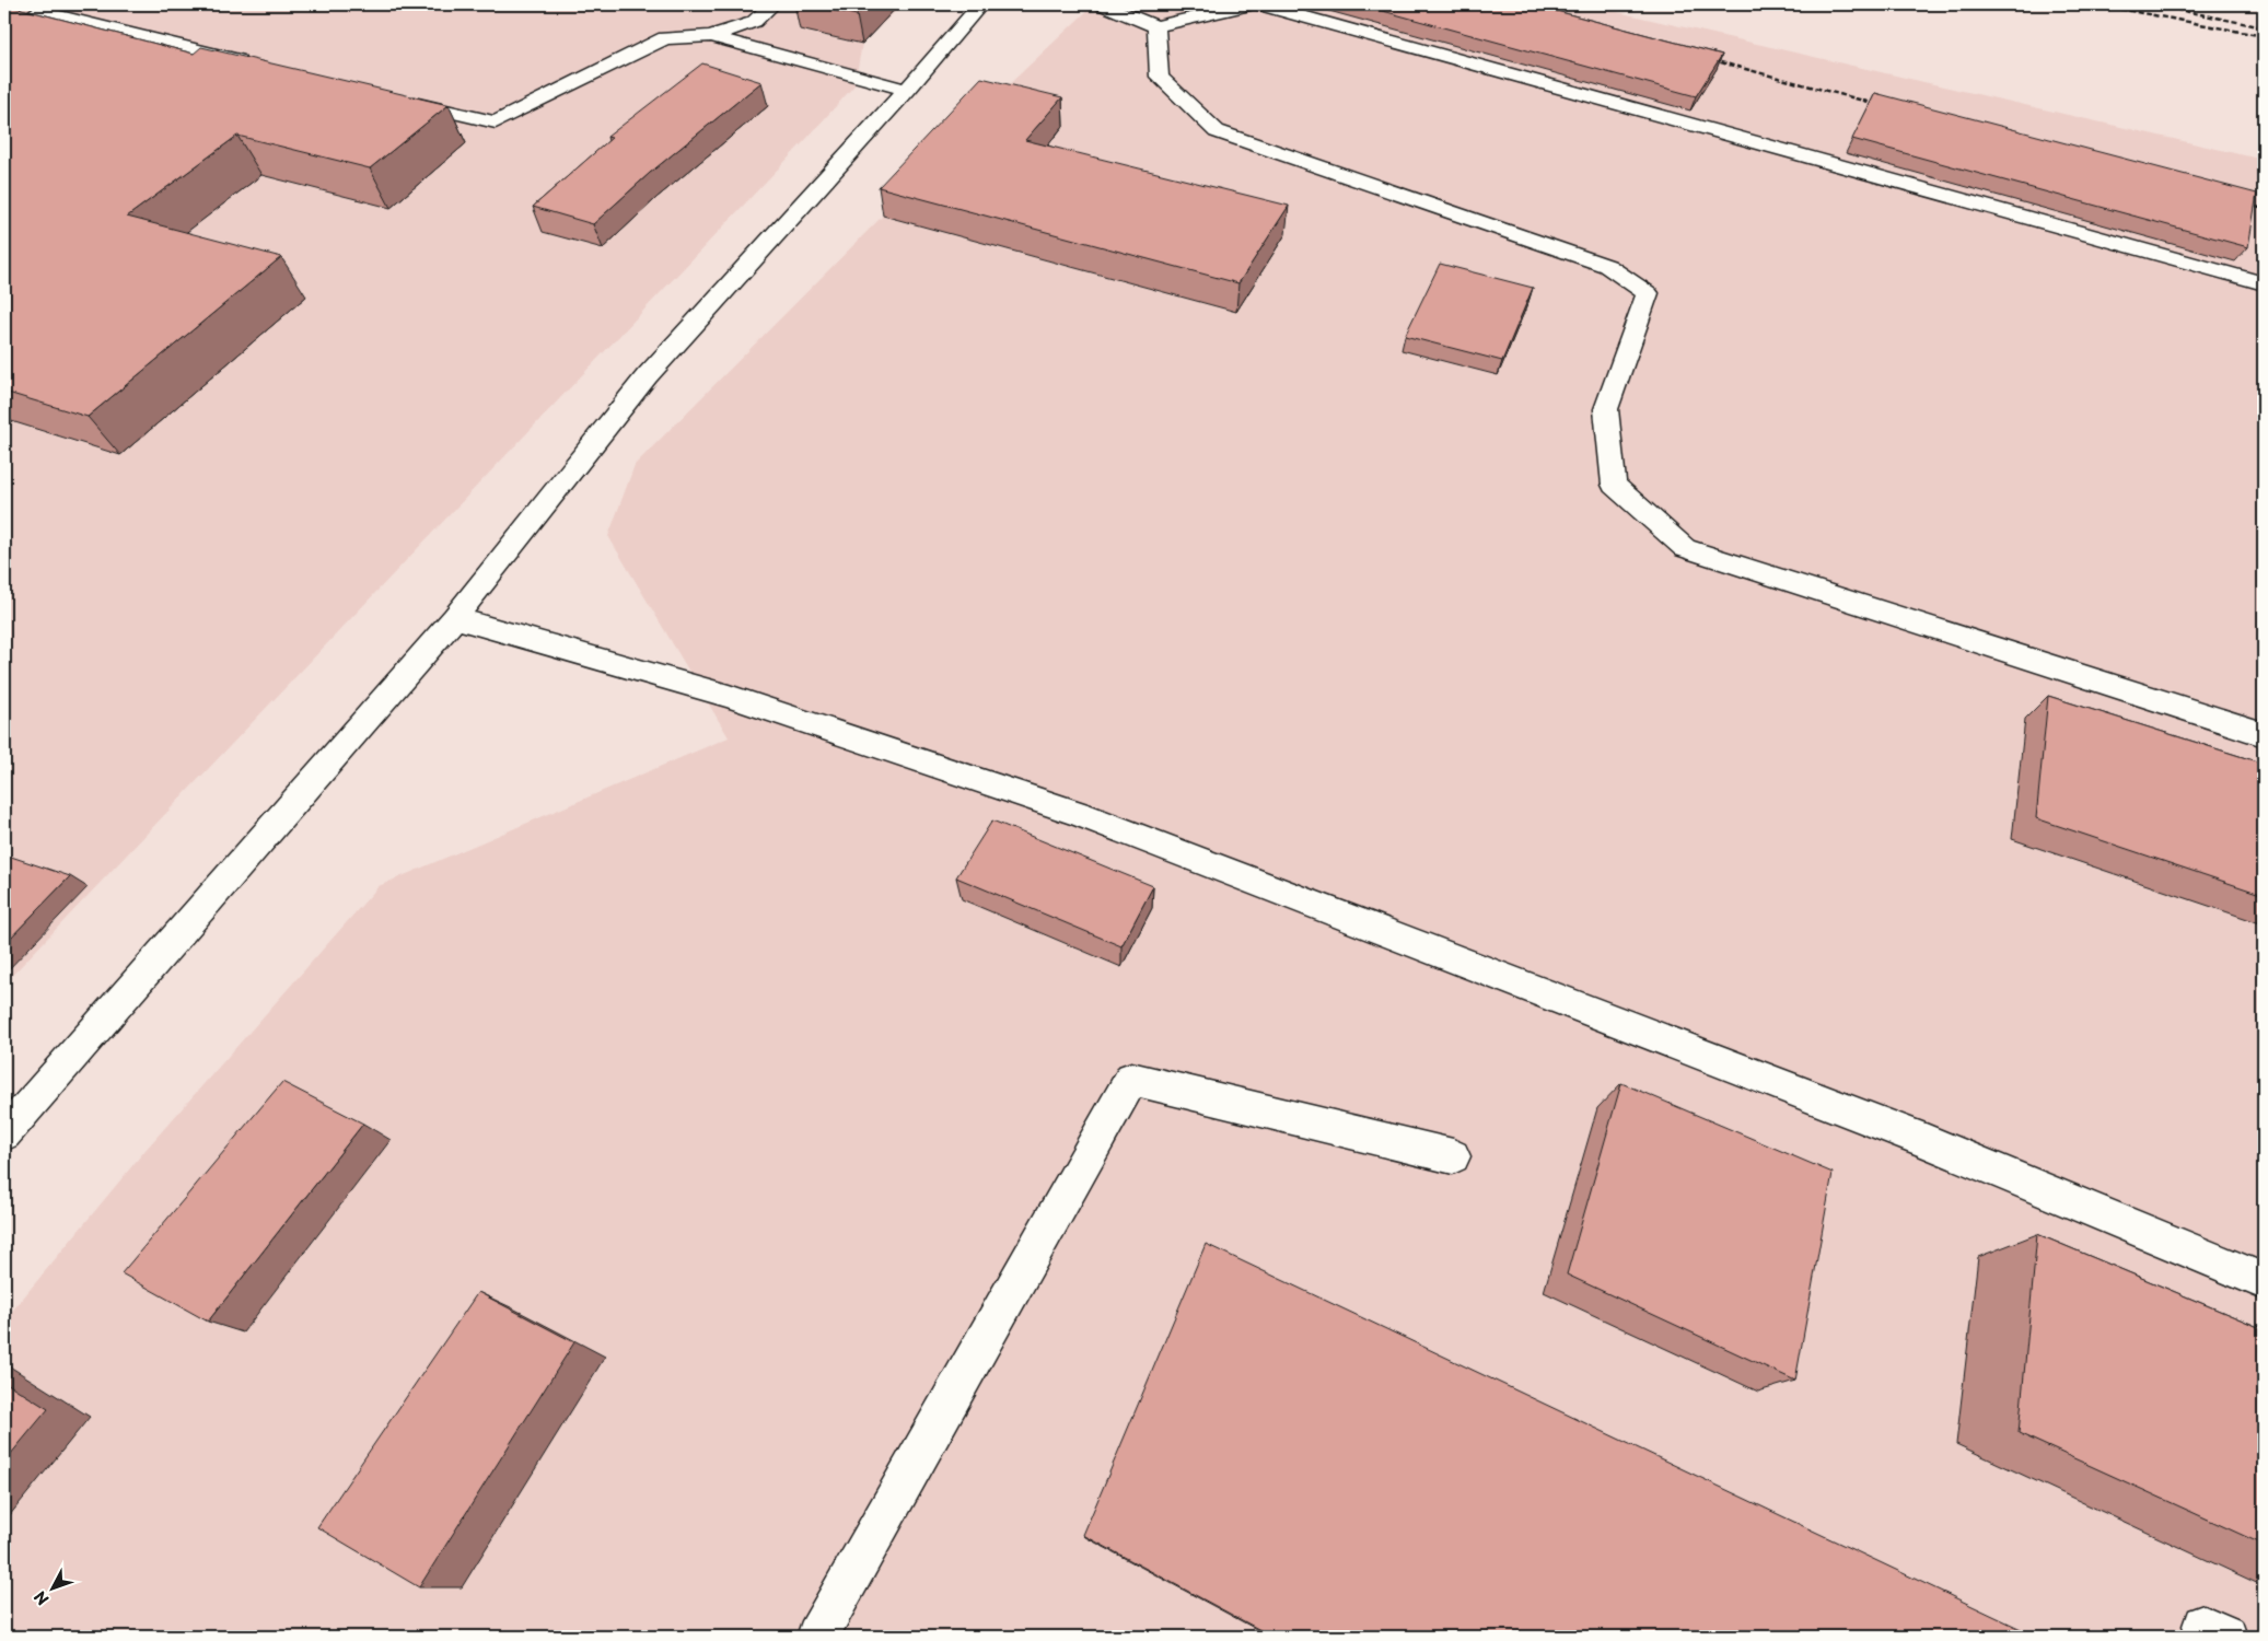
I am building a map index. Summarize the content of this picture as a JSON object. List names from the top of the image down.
{
  "north": "bottom left"
}
